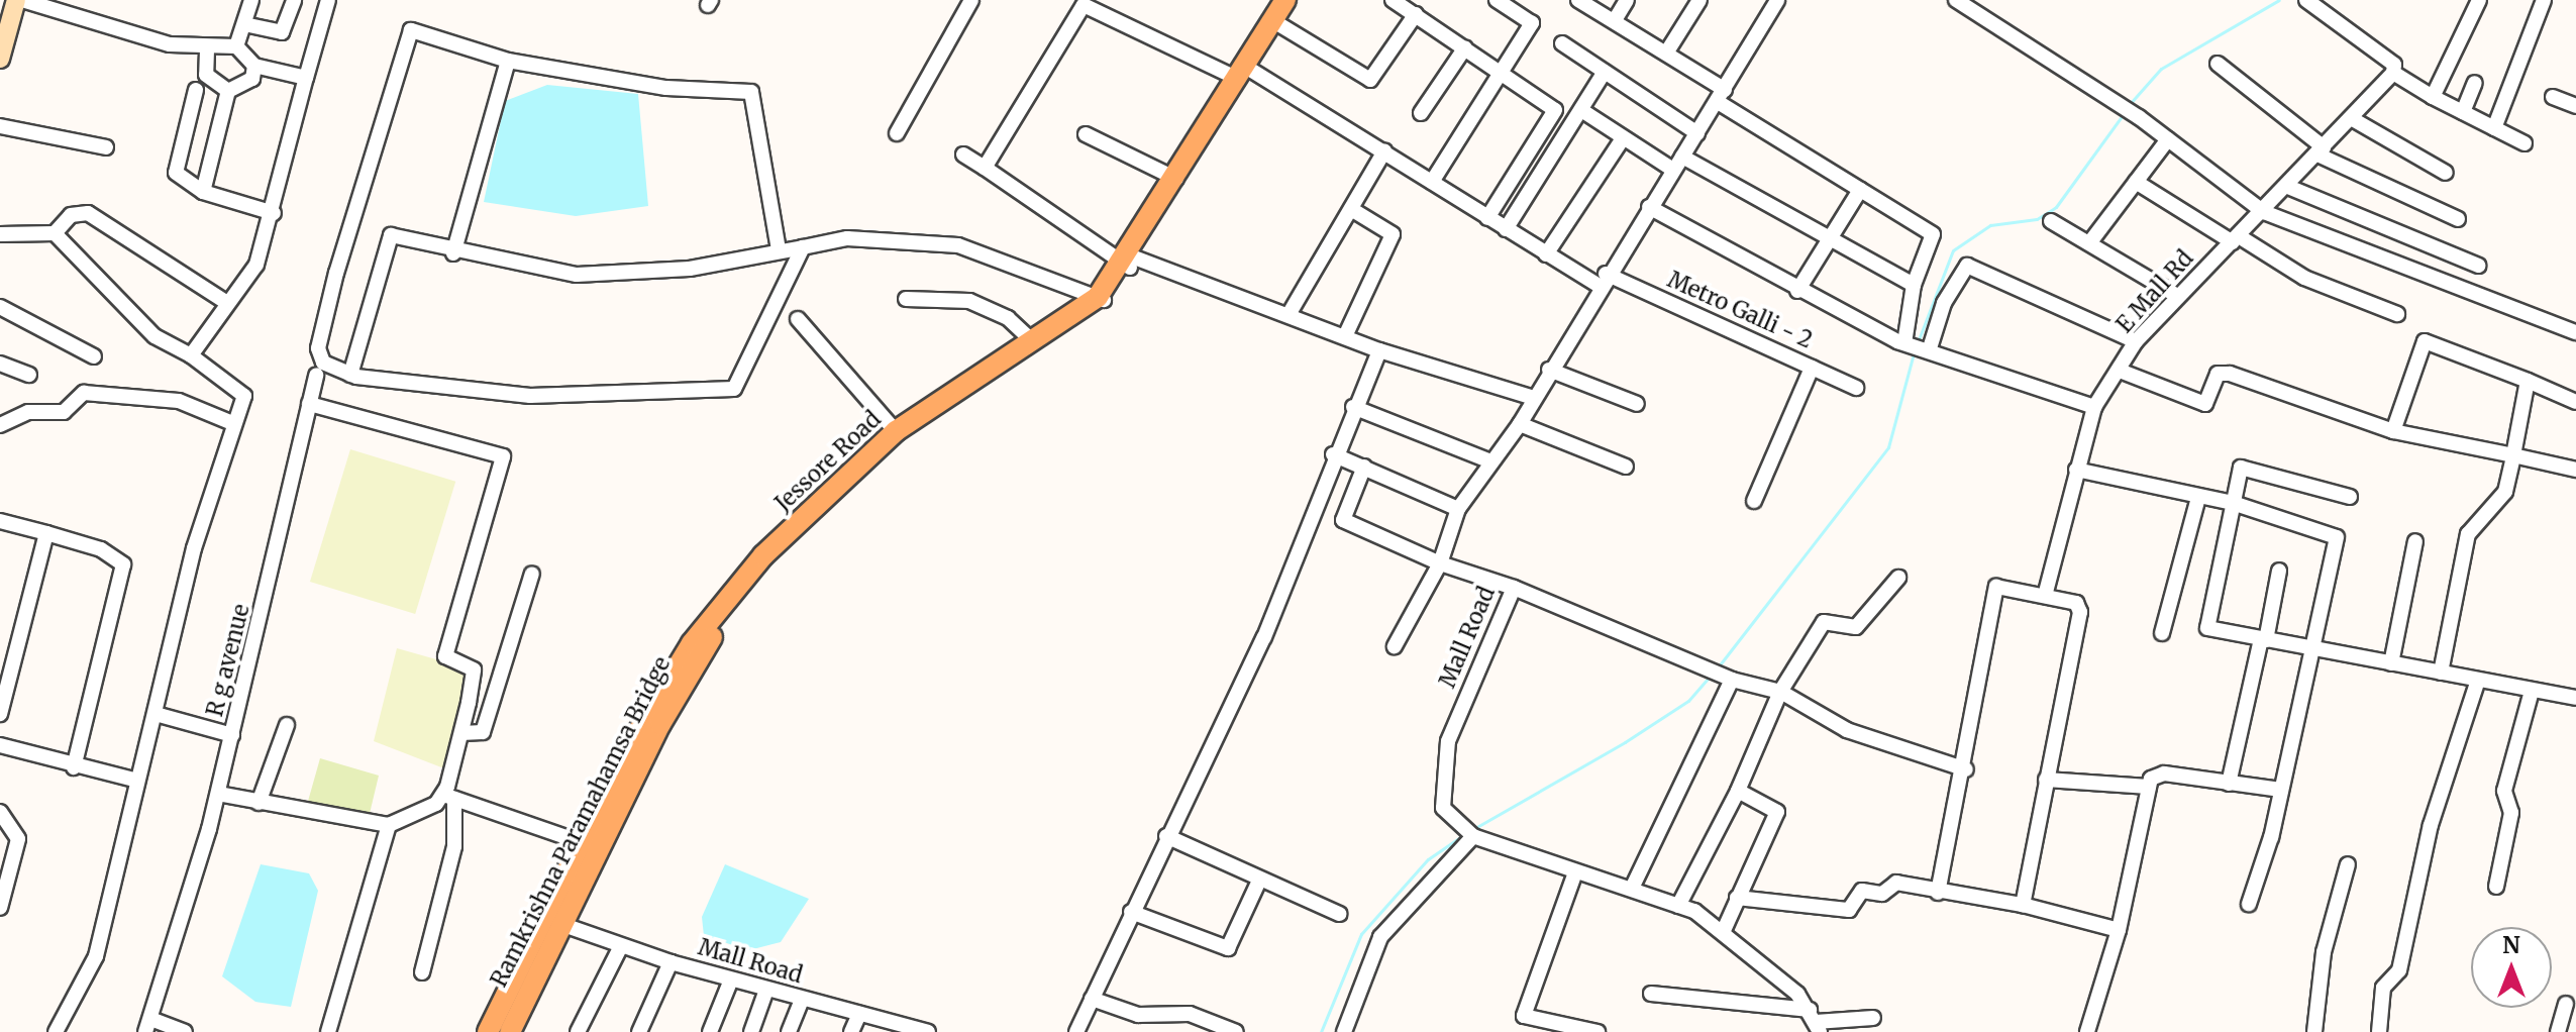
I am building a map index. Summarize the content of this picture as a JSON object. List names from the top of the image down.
{
  "streets": {
    "main road": ["Jessore Road", "Ramkrishna Paramahamsa Bridge"],
    "street": [
      "E Mall Rd",
      "Metro Galli - 2",
      "Mall Road",
      "R g avenue"
    ]
  },
  "crossings": [
    ["Metro Galli - 2", "Jessore Road"],
    ["Jessore Road", "Mall Road"],
    ["Jessore Road", "Ramkrishna Paramahamsa Bridge"]
  ],
  "north": "top"
}
